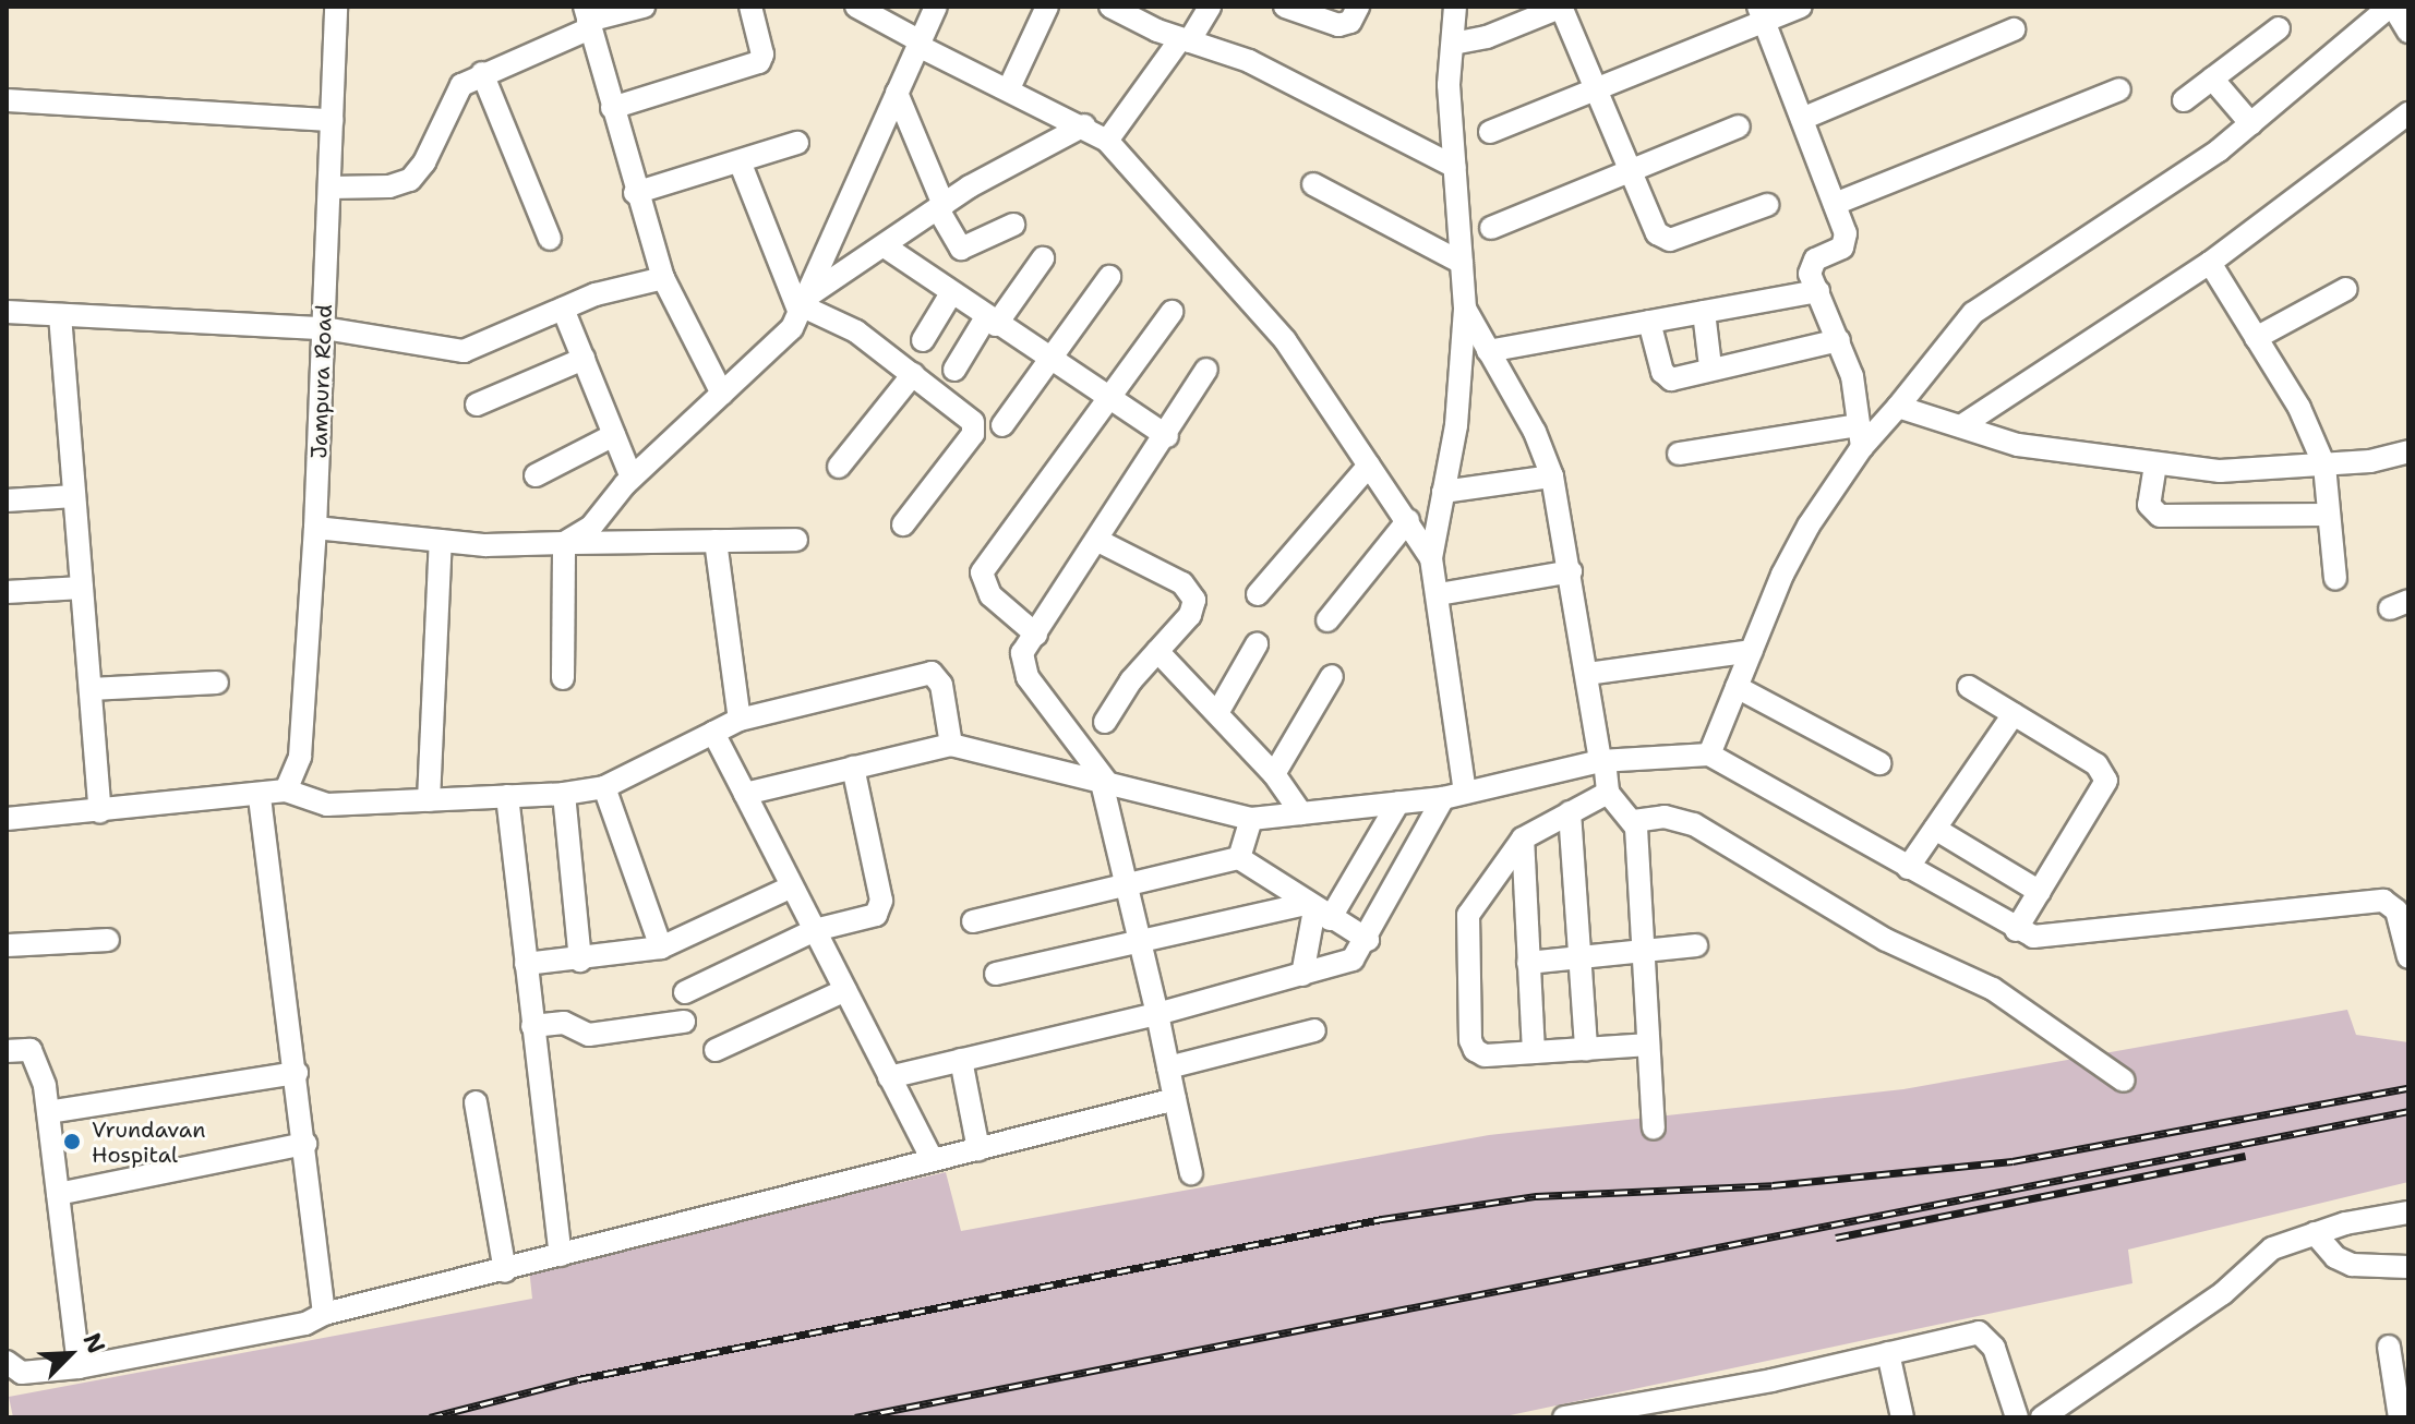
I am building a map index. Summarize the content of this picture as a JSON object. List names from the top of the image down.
{
  "streets": {
    "street": ["Jampura Road"]
  },
  "places": ["Vrundavan Hospital"],
  "north": "top right"
}
